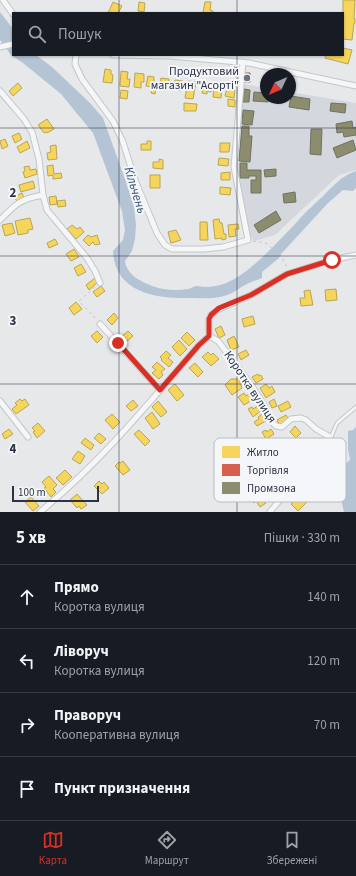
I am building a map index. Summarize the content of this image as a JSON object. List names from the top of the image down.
{
  "streets": {
    "street": ["Коротка вулиця"]
  },
  "water": ["Кільчень"],
  "places": ["Продуктовий магазин \"Асорті\""],
  "legend": ["Житло", "Торгівля", "Промзона"],
  "scale_bar": "100 m",
  "north": "bottom left",
  "page": {
    "search": "Пошук",
    "scale": "100 m",
    "heading": ["5 хв", "Пішки · 330 m"],
    "list": [
      ["Прямо", "Коротка вулиця", "140 m"],
      ["Ліворуч", "Коротка вулиця", "120 m"],
      ["Праворуч", "Кооперативна вулиця", "70 m"],
      "Пункт призначення"
    ],
    "nav": ["Карта", "Маршрут", "Збережені"]
  },
  "grid": {
    "rows": ["2", "3", "4"]
  }
}
